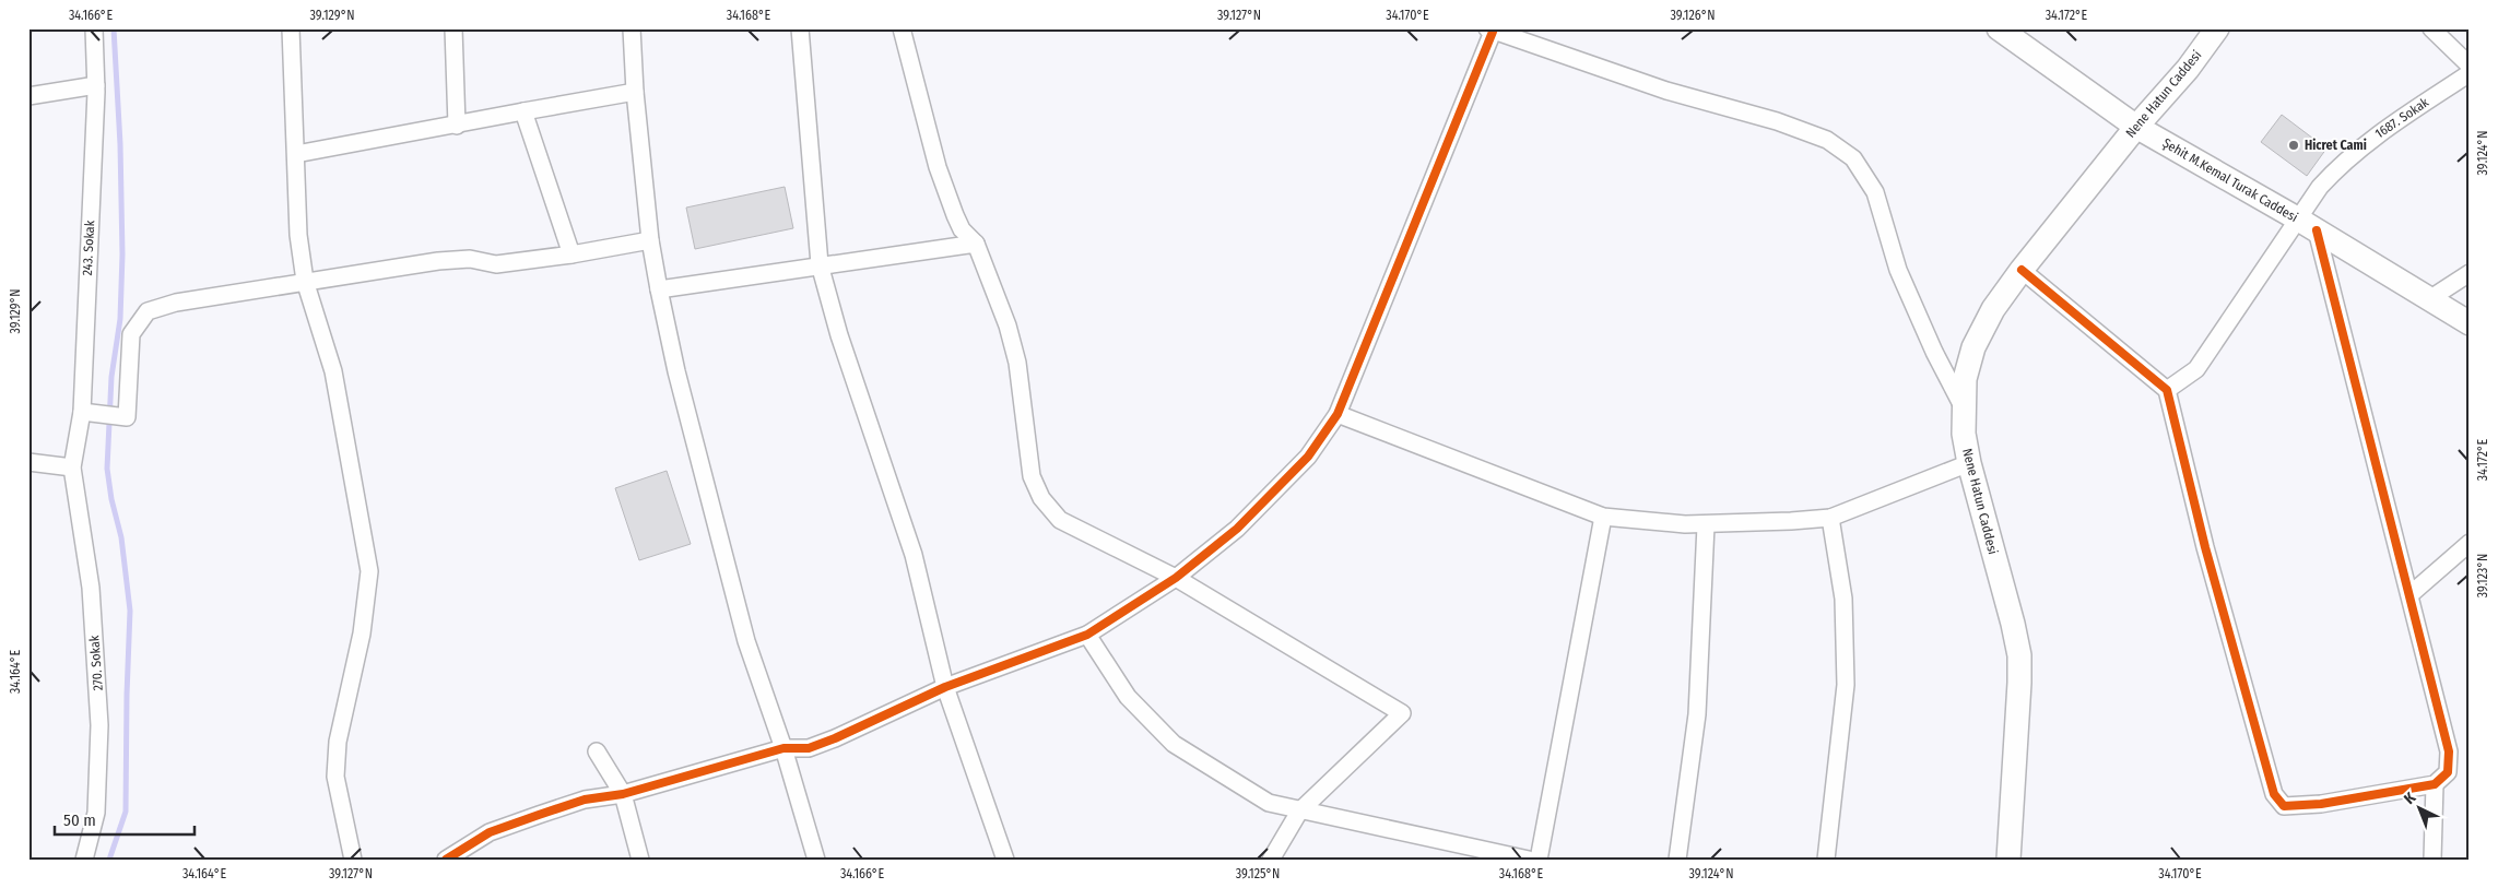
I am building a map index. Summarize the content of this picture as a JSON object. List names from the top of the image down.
{
  "streets": {
    "street": [
      "Nene Hatun Caddesi",
      "1687. Sokak",
      "Şehit M.Kemal Turak Caddesi",
      "243. Sokak",
      "270. Sokak"
    ]
  },
  "crossings": [
    ["Nene Hatun Caddesi", "Şehit M.Kemal Turak Caddesi"],
    ["1687. Sokak", "Şehit M.Kemal Turak Caddesi"],
    ["243. Sokak", "270. Sokak"]
  ],
  "places": ["Hicret Cami"],
  "scale_bar": "50 m",
  "north": "top left",
  "coordinates": [
    "34.166°E",
    "39.129°N",
    "34.168°E",
    "39.127°N",
    "34.170°E",
    "39.126°N",
    "34.172°E",
    "39.124°N",
    "39.123°N",
    "34.164°E",
    "39.125°N"
  ]
}
